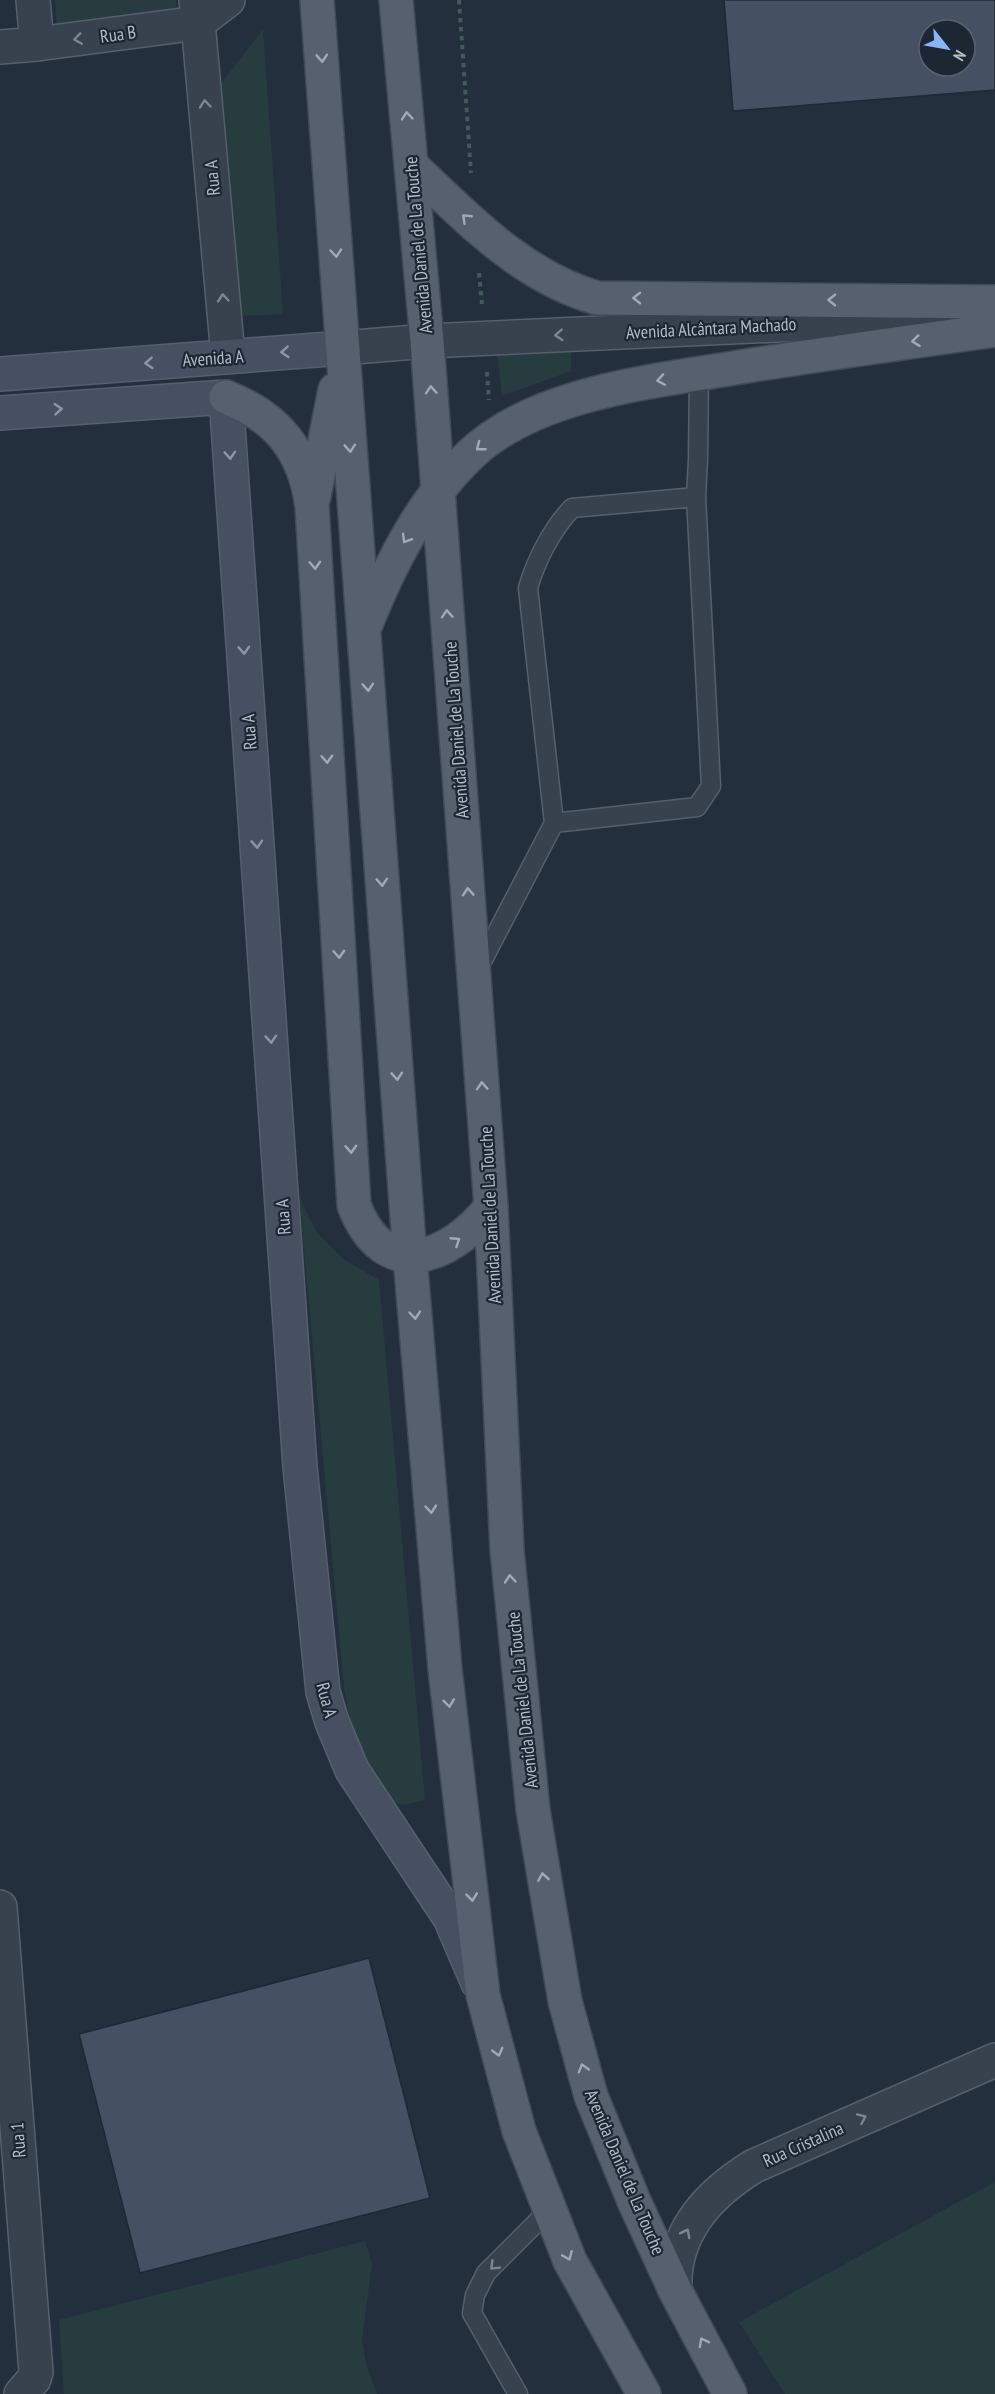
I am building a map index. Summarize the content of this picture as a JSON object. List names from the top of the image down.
{
  "streets": {
    "main road": ["Rua A", "Avenida Daniel de La Touche", "Avenida A"],
    "street": [
      "Rua B",
      "Avenida Alcântara Machado",
      "Rua 1",
      "Rua Cristalina"
    ]
  },
  "crossings": [
    ["Rua B", "Rua A"],
    ["Rua A", "Avenida A"],
    ["Avenida Daniel de La Touche", "Avenida Alcântara Machado"],
    ["Avenida Daniel de La Touche", "Avenida A"],
    ["Avenida Daniel de La Touche", "Rua Cristalina"],
    ["Avenida Alcântara Machado", "Avenida A"]
  ],
  "one_way": [
    "Rua B",
    "Avenida Alcântara Machado",
    "Avenida A",
    "Rua Cristalina"
  ],
  "north": "bottom right"
}
